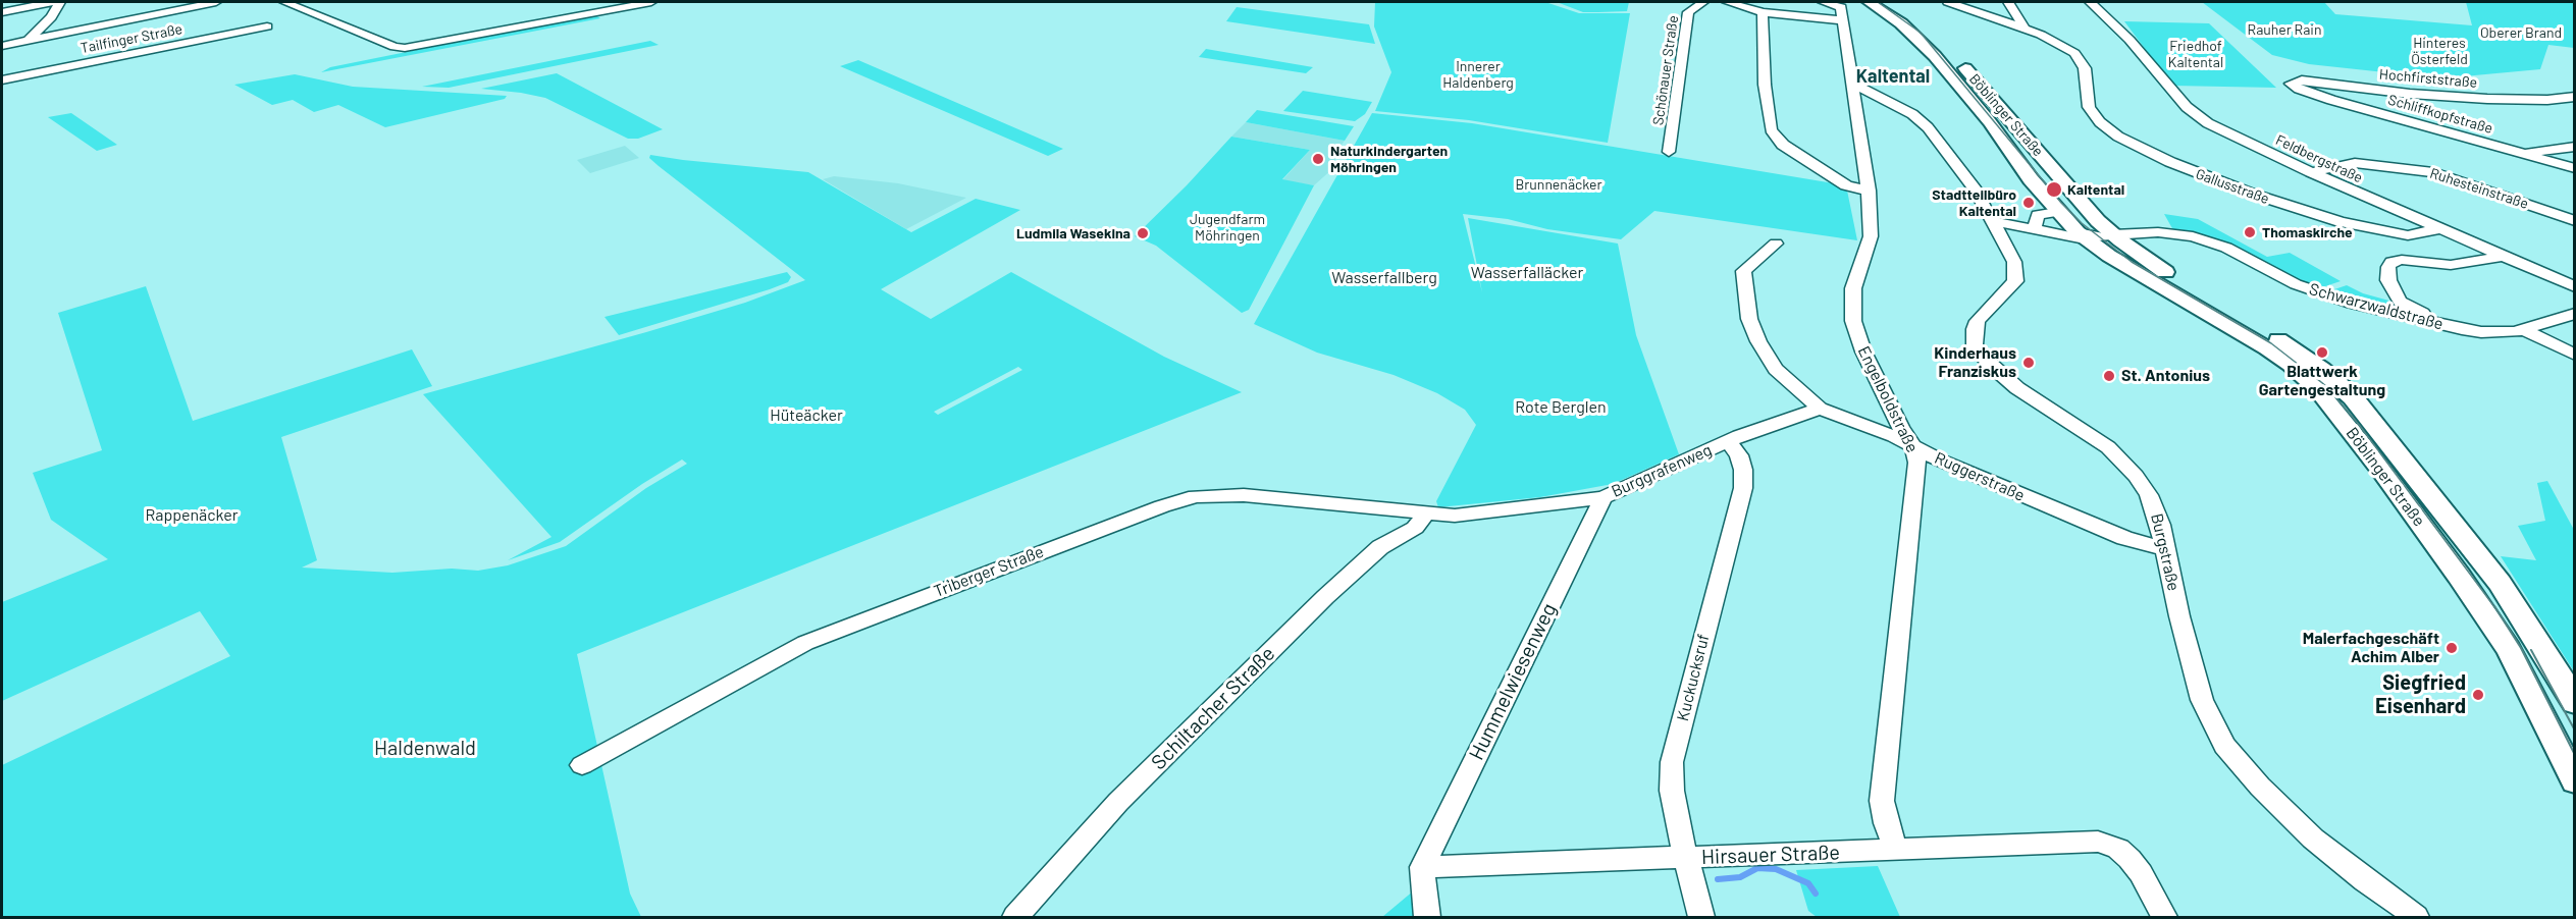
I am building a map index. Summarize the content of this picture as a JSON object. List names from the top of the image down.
{
  "streets": {
    "main road": ["Böblinger Straße"],
    "street": [
      "Tailfinger Straße",
      "Schönauer Straße",
      "Hochfirststraße",
      "Schliffkopfstraße",
      "Feldbergstraße",
      "Gallusstraße",
      "Ruhesteinstraße",
      "Schwarzwaldstraße",
      "Engelboldstraße",
      "Burggrafenweg",
      "Ruggerstraße",
      "Burgstraße",
      "Triberger Straße",
      "Kuckucksruf",
      "Hummelwiesenweg",
      "Schiltacher Straße",
      "Hirsauer Straße"
    ]
  },
  "crossings": [
    ["Hochfirststraße", "Schliffkopfstraße"],
    ["Böblinger Straße", "Schwarzwaldstraße"],
    ["Böblinger Straße", "Engelboldstraße"],
    ["Feldbergstraße", "Gallusstraße"],
    ["Feldbergstraße", "Ruhesteinstraße"],
    ["Engelboldstraße", "Ruggerstraße"],
    ["Engelboldstraße", "Hirsauer Straße"],
    ["Burggrafenweg", "Ruggerstraße"],
    ["Burggrafenweg", "Triberger Straße"],
    ["Burggrafenweg", "Kuckucksruf"],
    ["Burggrafenweg", "Hummelwiesenweg"],
    ["Burggrafenweg", "Schiltacher Straße"],
    ["Ruggerstraße", "Burgstraße"],
    ["Triberger Straße", "Schiltacher Straße"],
    ["Kuckucksruf", "Hirsauer Straße"],
    ["Hummelwiesenweg", "Hirsauer Straße"]
  ],
  "districts": ["Kaltental"],
  "parks": [
    "Rauher Rain",
    "Oberer Brand",
    "Hinteres Österfeld",
    "Friedhof Kaltental",
    "Innerer Haldenberg",
    "Brunnenäcker",
    "Jugendfarm Möhringen",
    "Wasserfalläcker",
    "Wasserfallberg",
    "Rote Berglen",
    "Hüteäcker",
    "Rappenäcker",
    "Haldenwald"
  ],
  "places": [
    "Naturkindergarten Möhringen",
    "Kaltental",
    "Stadtteilbüro Kaltental",
    "Thomaskirche",
    "Ludmila Wasekina",
    "Blattwerk Gartengestaltung",
    "Kinderhaus Franziskus",
    "St. Antonius",
    "Malerfachgeschäft Achim Alber",
    "Siegfried Eisenhard"
  ]
}
